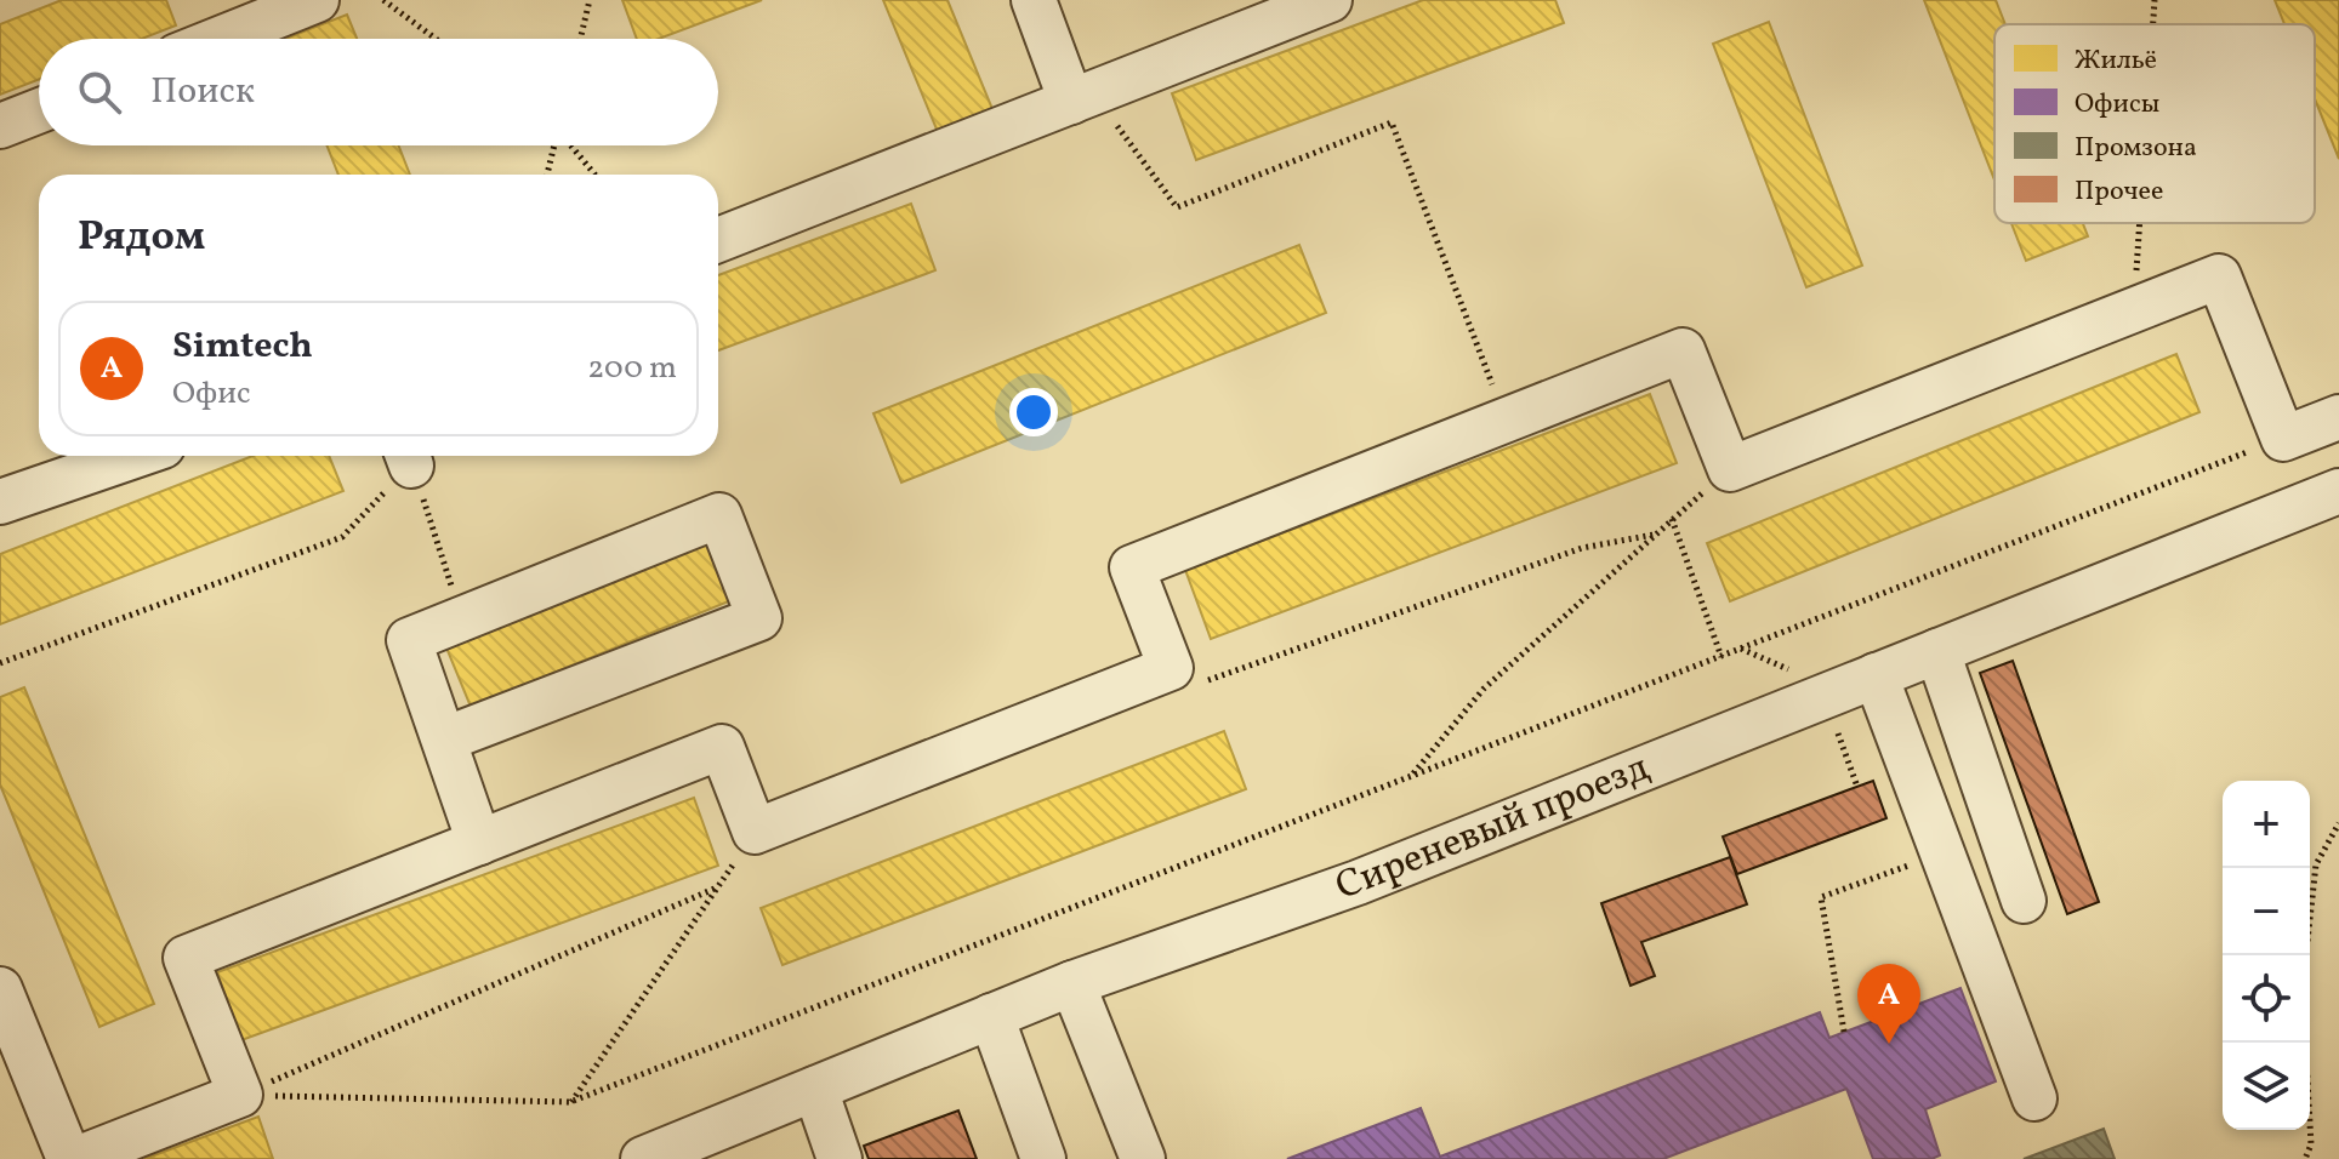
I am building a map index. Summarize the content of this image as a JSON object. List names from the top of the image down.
{
  "streets": {
    "street": ["Сиреневый проезд"]
  },
  "legend": [
    "Жильё",
    "Офисы",
    "Промзона",
    "Прочее"
  ],
  "page": {
    "search": "Поиск",
    "heading": "Рядом",
    "list": [
      {
        "mark": "A",
        "name": "Simtech",
        "note": "Офис",
        "value": "200 m"
      }
    ],
    "map_buttons": ["+", "−"],
    "pins": "A"
  }
}
